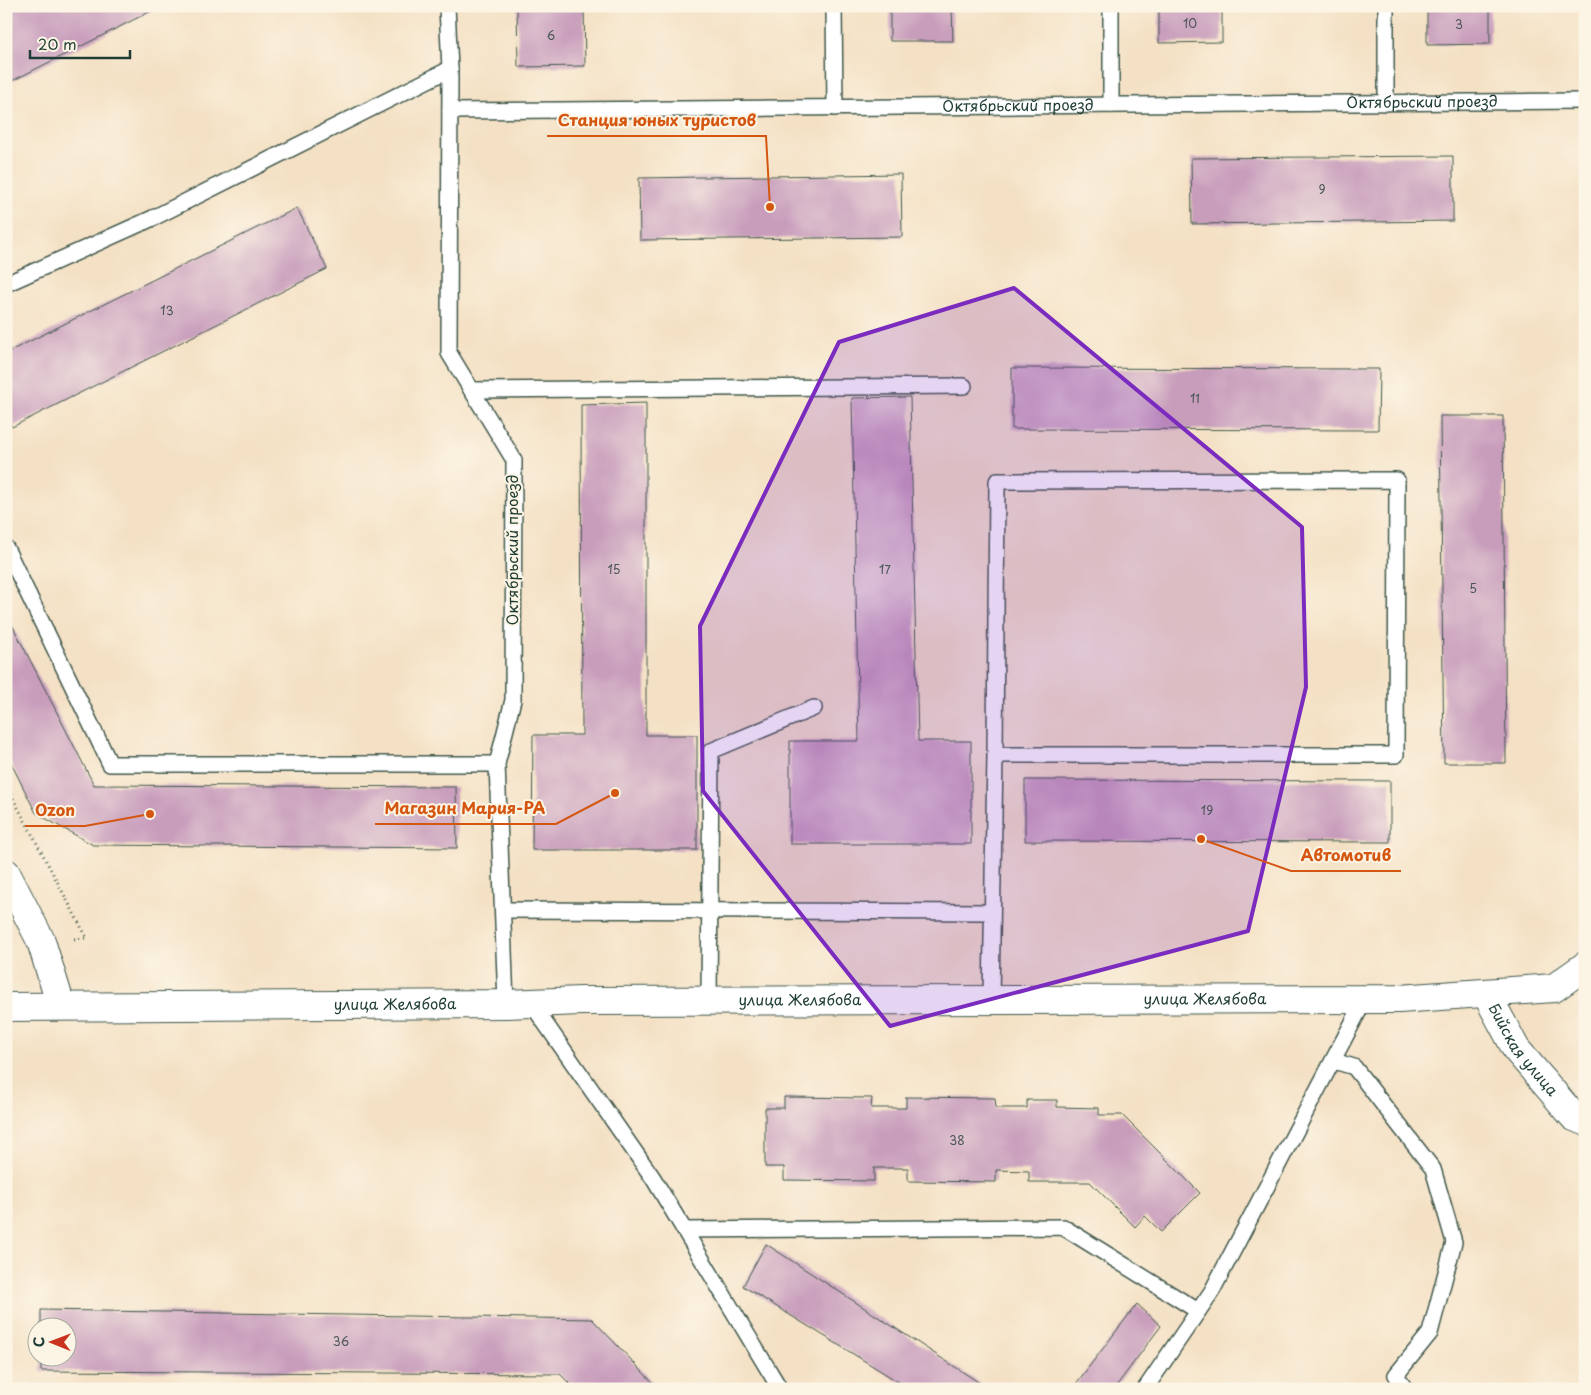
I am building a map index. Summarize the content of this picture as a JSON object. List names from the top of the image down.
{
  "streets": {
    "street": ["улица Желябова", "Бийская улица"],
    "lane": ["Октябрьский проезд"]
  },
  "crossings": [
    ["Октябрьский проезд", "улица Желябова"],
    ["улица Желябова", "Бийская улица"]
  ],
  "places": [
    "Станция юных туристов",
    "Магазин Мария-РА",
    "Ozon",
    "Автомотив"
  ],
  "house_numbers": [
    "10",
    "3",
    "6",
    "9",
    "13",
    "11",
    "15",
    "17",
    "5",
    "19",
    "38",
    "36"
  ],
  "scale_bar": "20 m",
  "north": "left"
}
